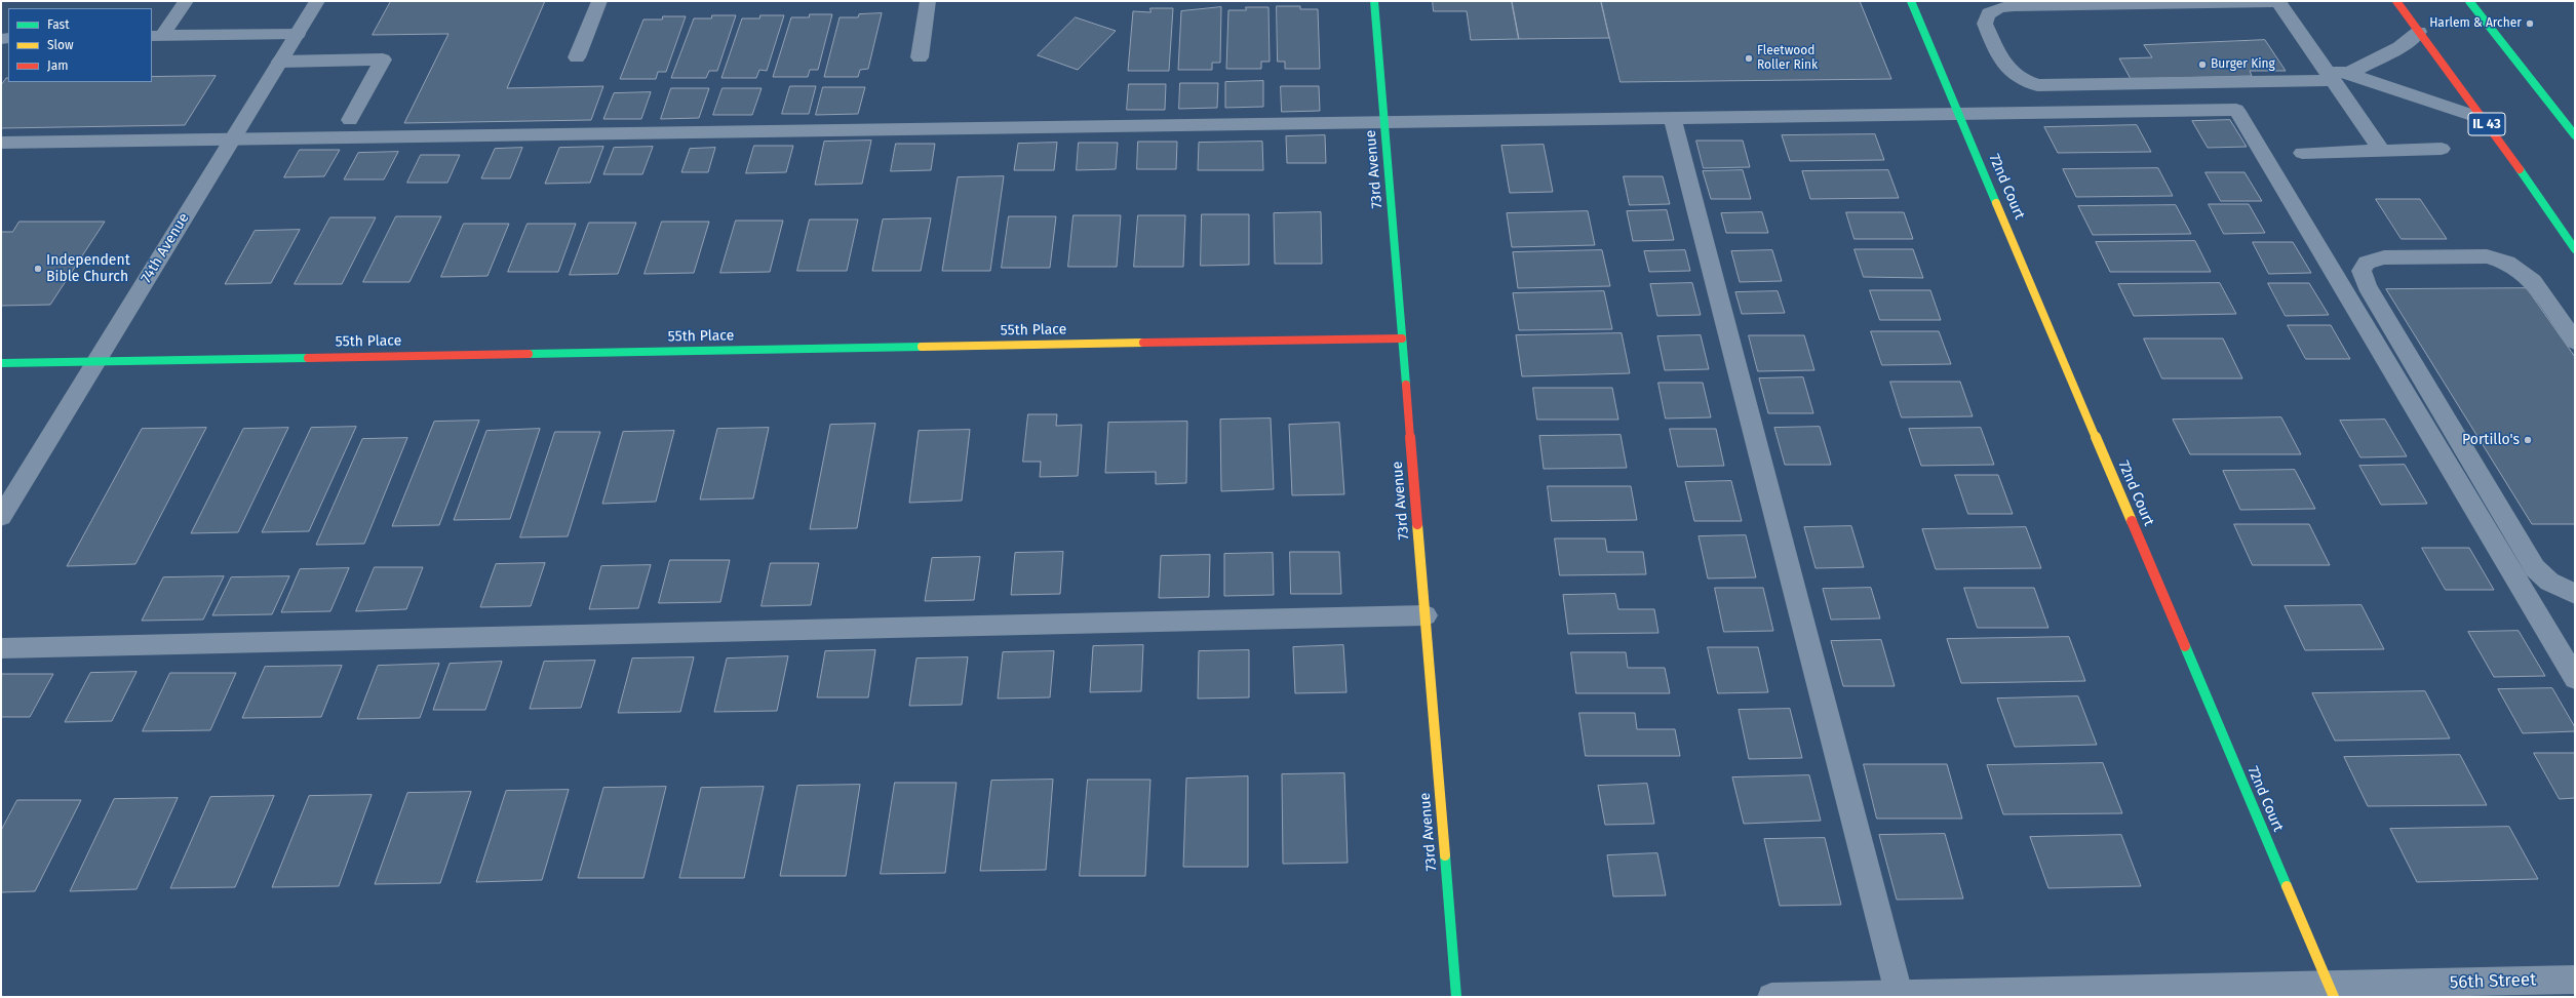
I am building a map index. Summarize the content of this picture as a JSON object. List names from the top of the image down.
{
  "streets": {
    "street": [
      "IL 43",
      "73rd Avenue",
      "72nd Court",
      "74th Avenue",
      "55th Place",
      "56th Street"
    ]
  },
  "crossings": [
    ["73rd Avenue", "55th Place"],
    ["72nd Court", "56th Street"],
    ["74th Avenue", "55th Place"]
  ],
  "places": [
    "Harlem & Archer",
    "Fleetwood Roller Rink",
    "Burger King",
    "Independent Bible Church",
    "Portillo's"
  ],
  "legend": ["Fast", "Slow", "Jam"]
}
